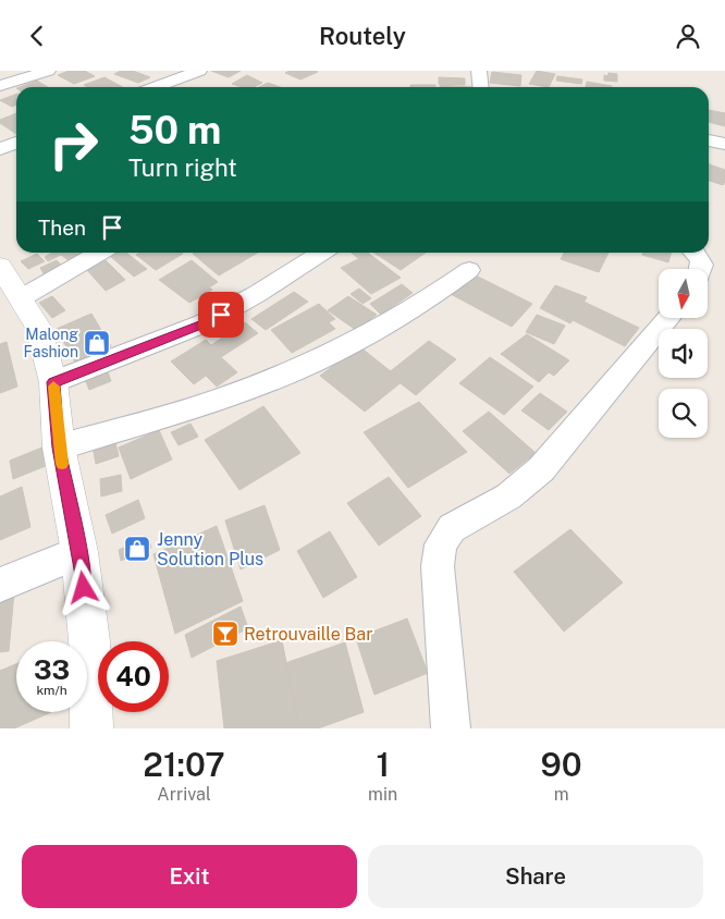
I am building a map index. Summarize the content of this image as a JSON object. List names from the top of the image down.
{
  "places": {
    "shop": ["Malong Fashion", "Jenny Solution Plus"],
    "bar": ["Retrouvaille Bar"]
  },
  "north": "bottom",
  "page": {
    "header": "Routely",
    "turn": ["50 m", "Turn right"],
    "then": "Then",
    "speed": "33 km/h",
    "limit": "40",
    "eta": [
      "21:07",
      "Arrival",
      "1",
      "min",
      "90",
      "m"
    ],
    "buttons": ["Exit", "Share"]
  }
}
